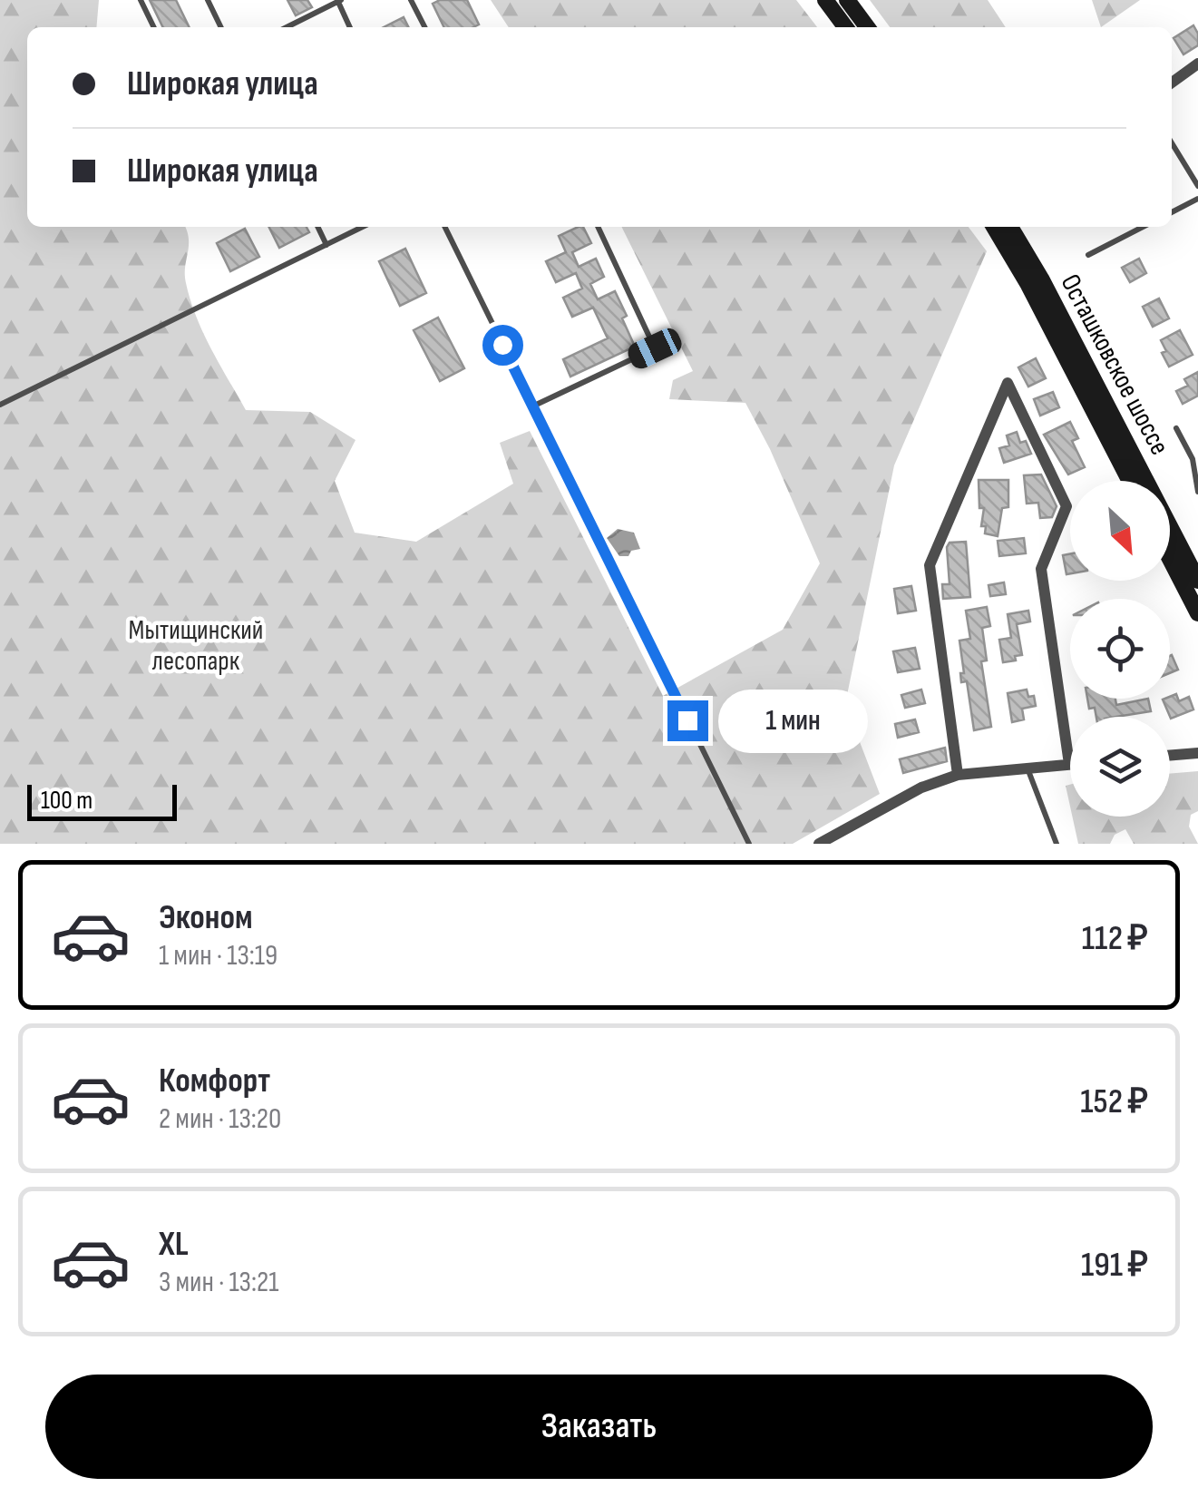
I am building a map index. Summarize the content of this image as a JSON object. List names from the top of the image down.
{
  "streets": {
    "main road": ["Осташковское шоссе"]
  },
  "parks": ["Мытищинский лесопарк"],
  "scale_bar": "100 m",
  "north": "bottom right",
  "page": {
    "banner": ["Широкая улица", "Широкая улица"],
    "bubble": "1 мин",
    "scale": "100 m",
    "list": [
      {
        "name": "Эконом",
        "note": "1 мин · 13:19",
        "value": "112 ₽"
      },
      {
        "name": "Комфорт",
        "note": "2 мин · 13:20",
        "value": "152 ₽"
      },
      {
        "name": "XL",
        "note": "3 мин · 13:21",
        "value": "191 ₽"
      }
    ],
    "buttons": "Заказать"
  }
}
